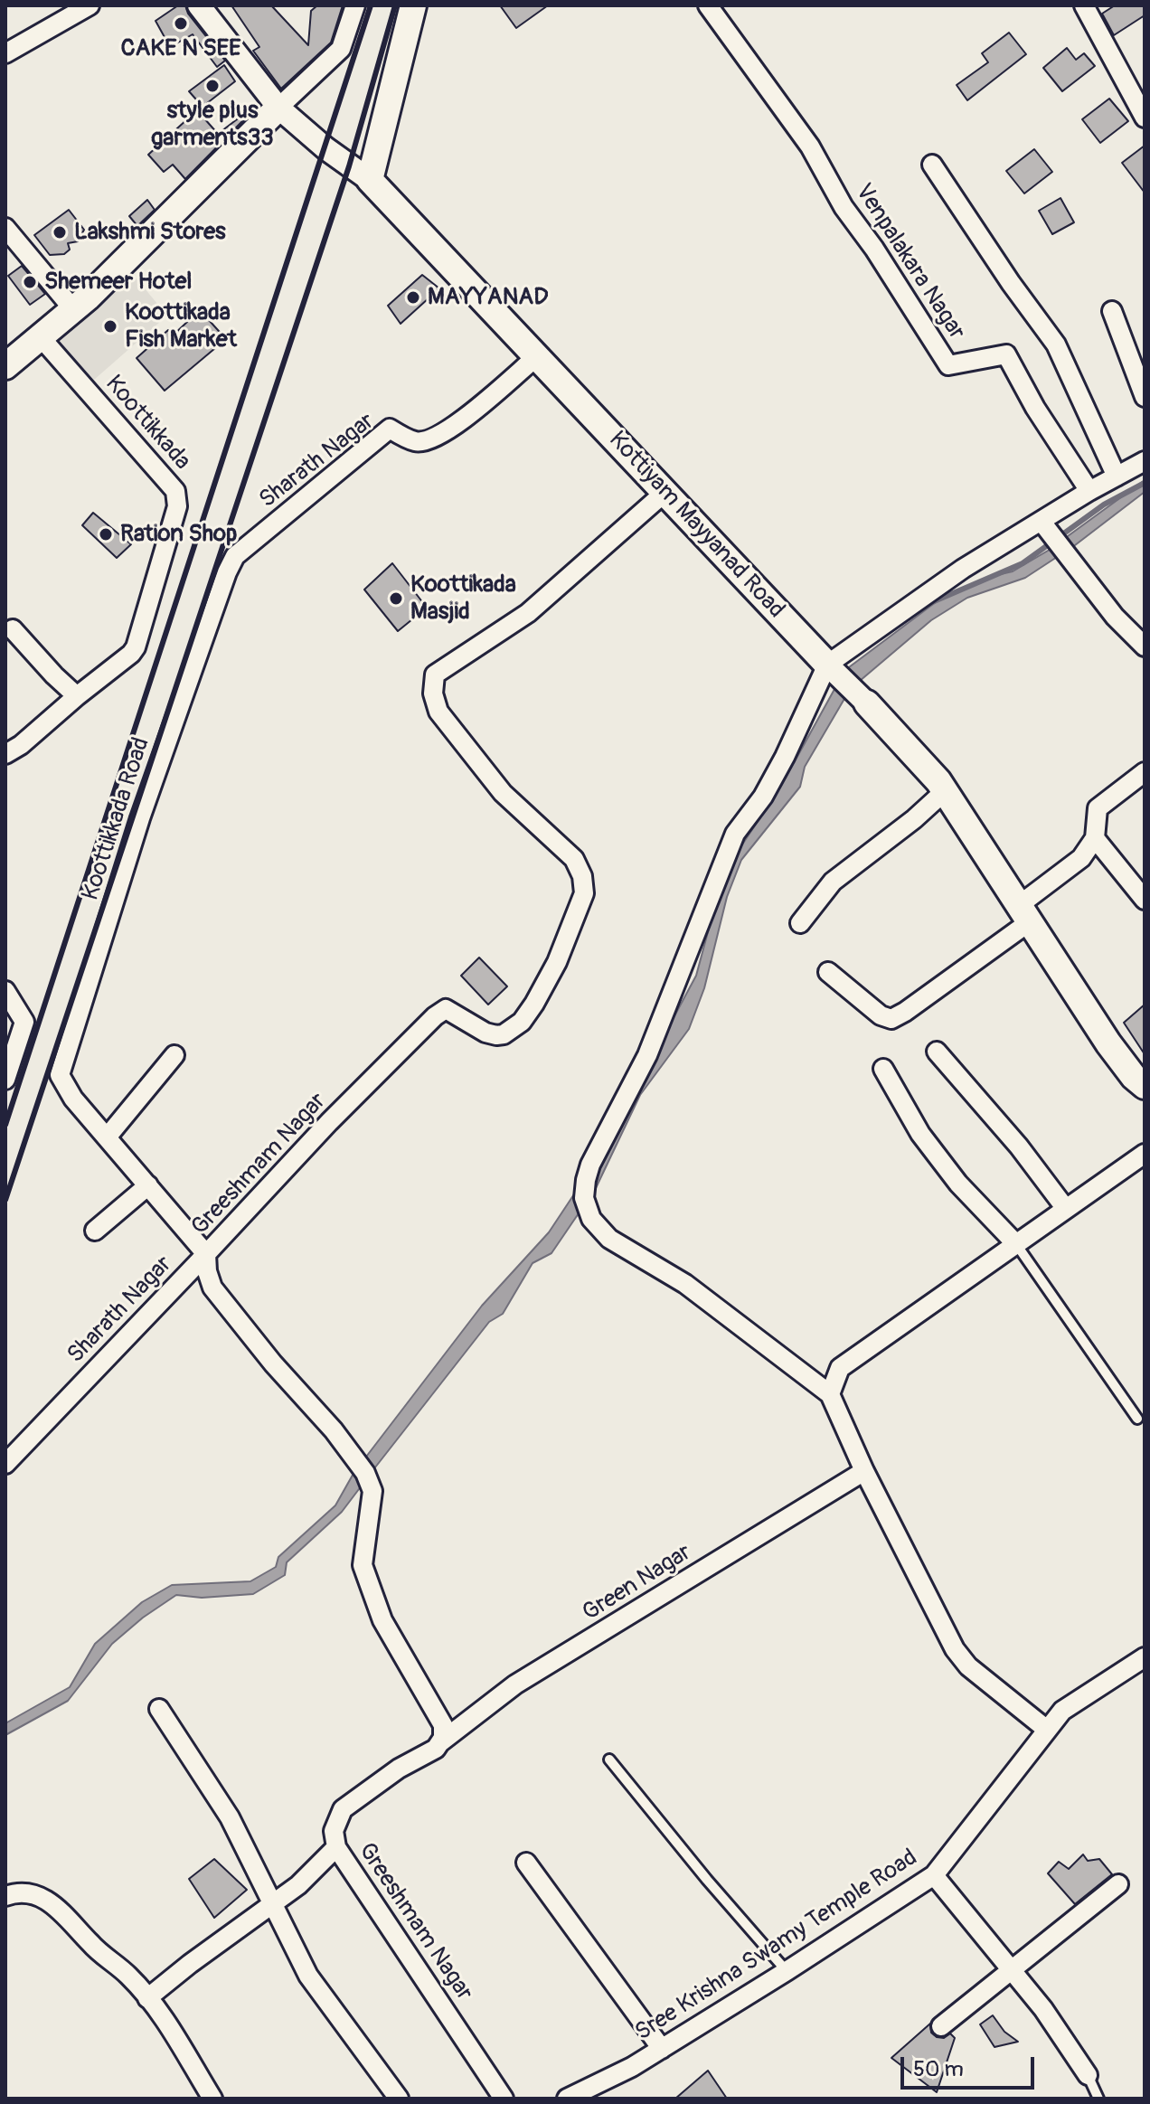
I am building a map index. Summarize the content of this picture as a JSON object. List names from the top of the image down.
{
  "streets": {
    "main road": ["Kottiyam Mayyanad Road"],
    "street": [
      "Venpalakara Nagar",
      "Koottikkada",
      "Sharath Nagar",
      "Koottikkada Road",
      "Greeshmam Nagar",
      "Green Nagar",
      "Sree Krishna Swamy Temple Road"
    ]
  },
  "crossings": [
    ["Sharath Nagar", "Kottiyam Mayyanad Road"],
    ["Sharath Nagar", "Koottikkada Road"],
    ["Sharath Nagar", "Greeshmam Nagar"],
    ["Kottiyam Mayyanad Road", "Greeshmam Nagar"],
    ["Greeshmam Nagar", "Green Nagar"]
  ],
  "places": [
    "CAKE N SEE",
    "style plus garments33",
    "Lakshmi Stores",
    "Shemeer Hotel",
    "MAYYANAD",
    "Koottikada Fish Market",
    "Ration Shop",
    "Koottikada Masjid"
  ],
  "scale_bar": "50 m"
}
